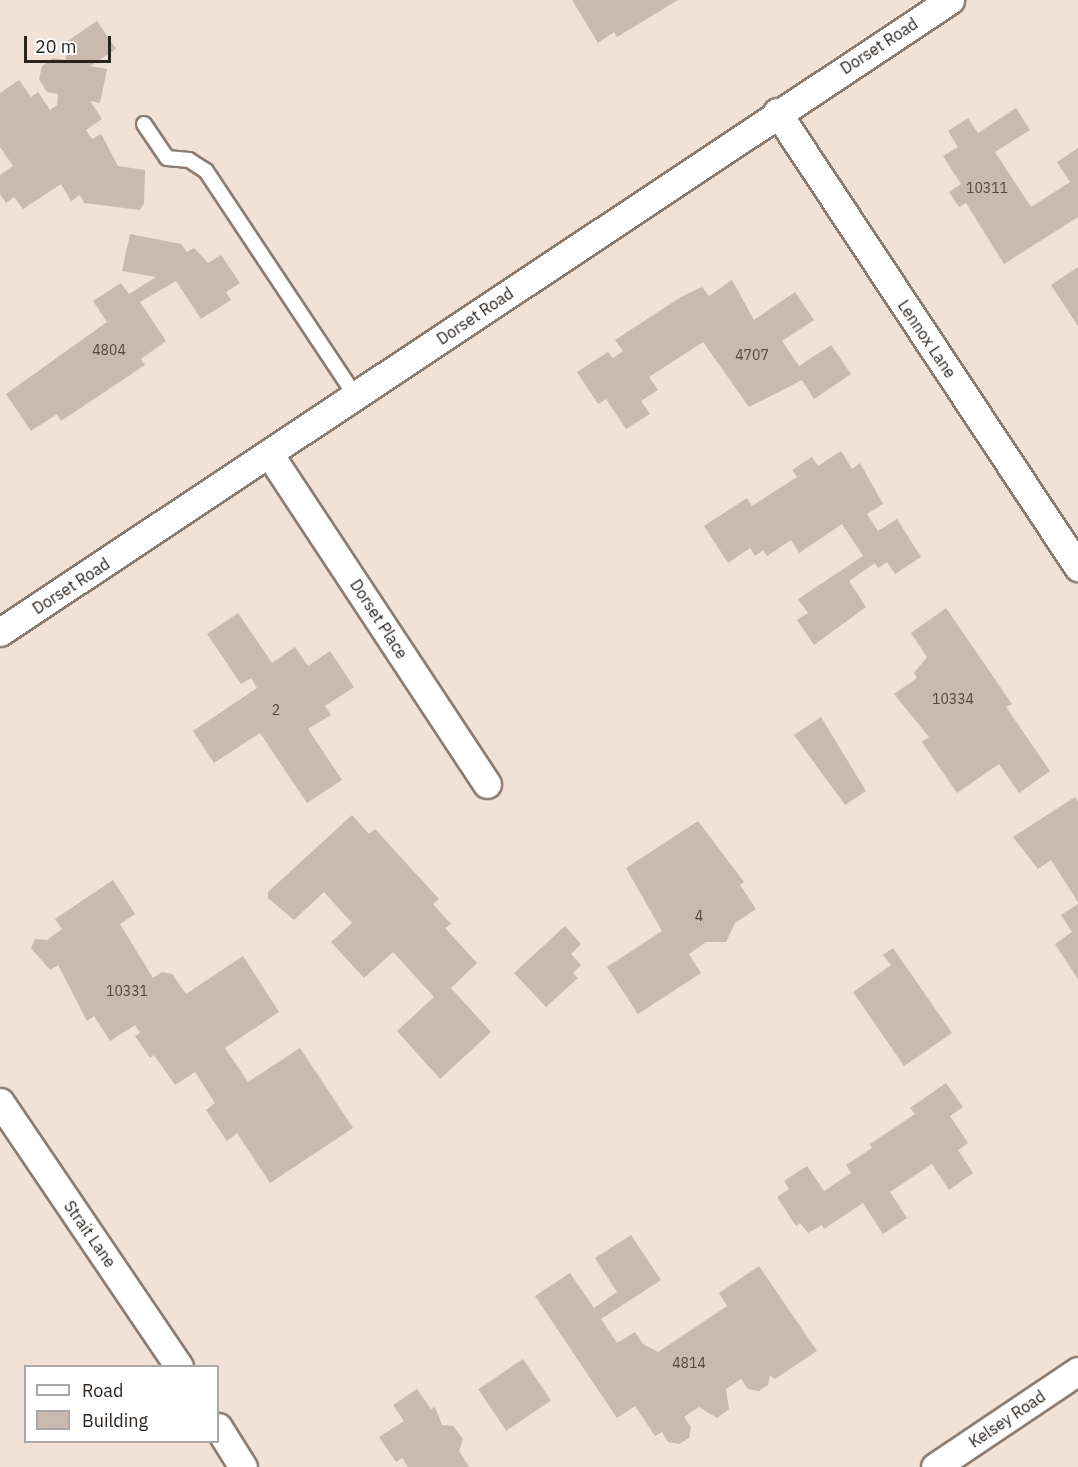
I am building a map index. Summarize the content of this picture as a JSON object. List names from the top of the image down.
{
  "streets": {
    "street": [
      "Dorset Road",
      "Lennox Lane",
      "Dorset Place",
      "Strait Lane",
      "Kelsey Road"
    ]
  },
  "crossings": [
    ["Dorset Road", "Lennox Lane"],
    ["Dorset Road", "Dorset Place"]
  ],
  "house_numbers": [
    "10311",
    "4804",
    "4707",
    "10334",
    "2",
    "4",
    "10331",
    "4814"
  ],
  "legend": ["Road", "Building"],
  "scale_bar": "20 m"
}
